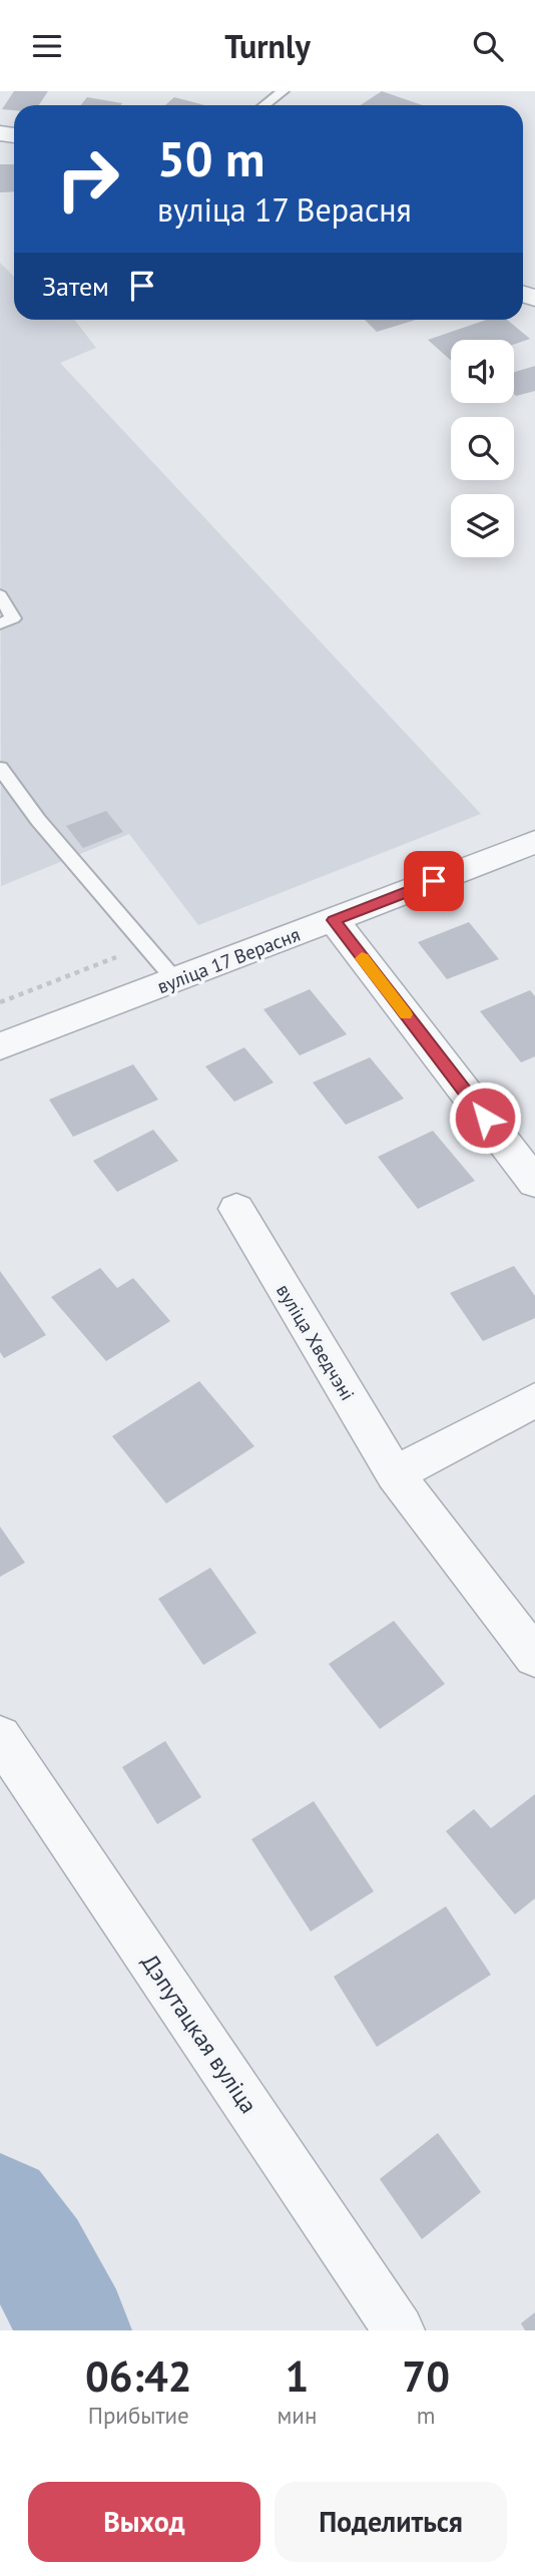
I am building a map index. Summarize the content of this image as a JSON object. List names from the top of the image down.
{
  "streets": {
    "street": ["вуліца 17 Верасня", "вуліца Хведчэні", "Дэпутацкая вуліца"]
  },
  "page": {
    "header": "Turnly",
    "turn": ["50 m", "вуліца 17 Верасня"],
    "then": "Затем",
    "eta": [
      "06:42",
      "Прибытие",
      "1",
      "мин",
      "70",
      "m"
    ],
    "buttons": ["Выход", "Поделиться"]
  }
}
